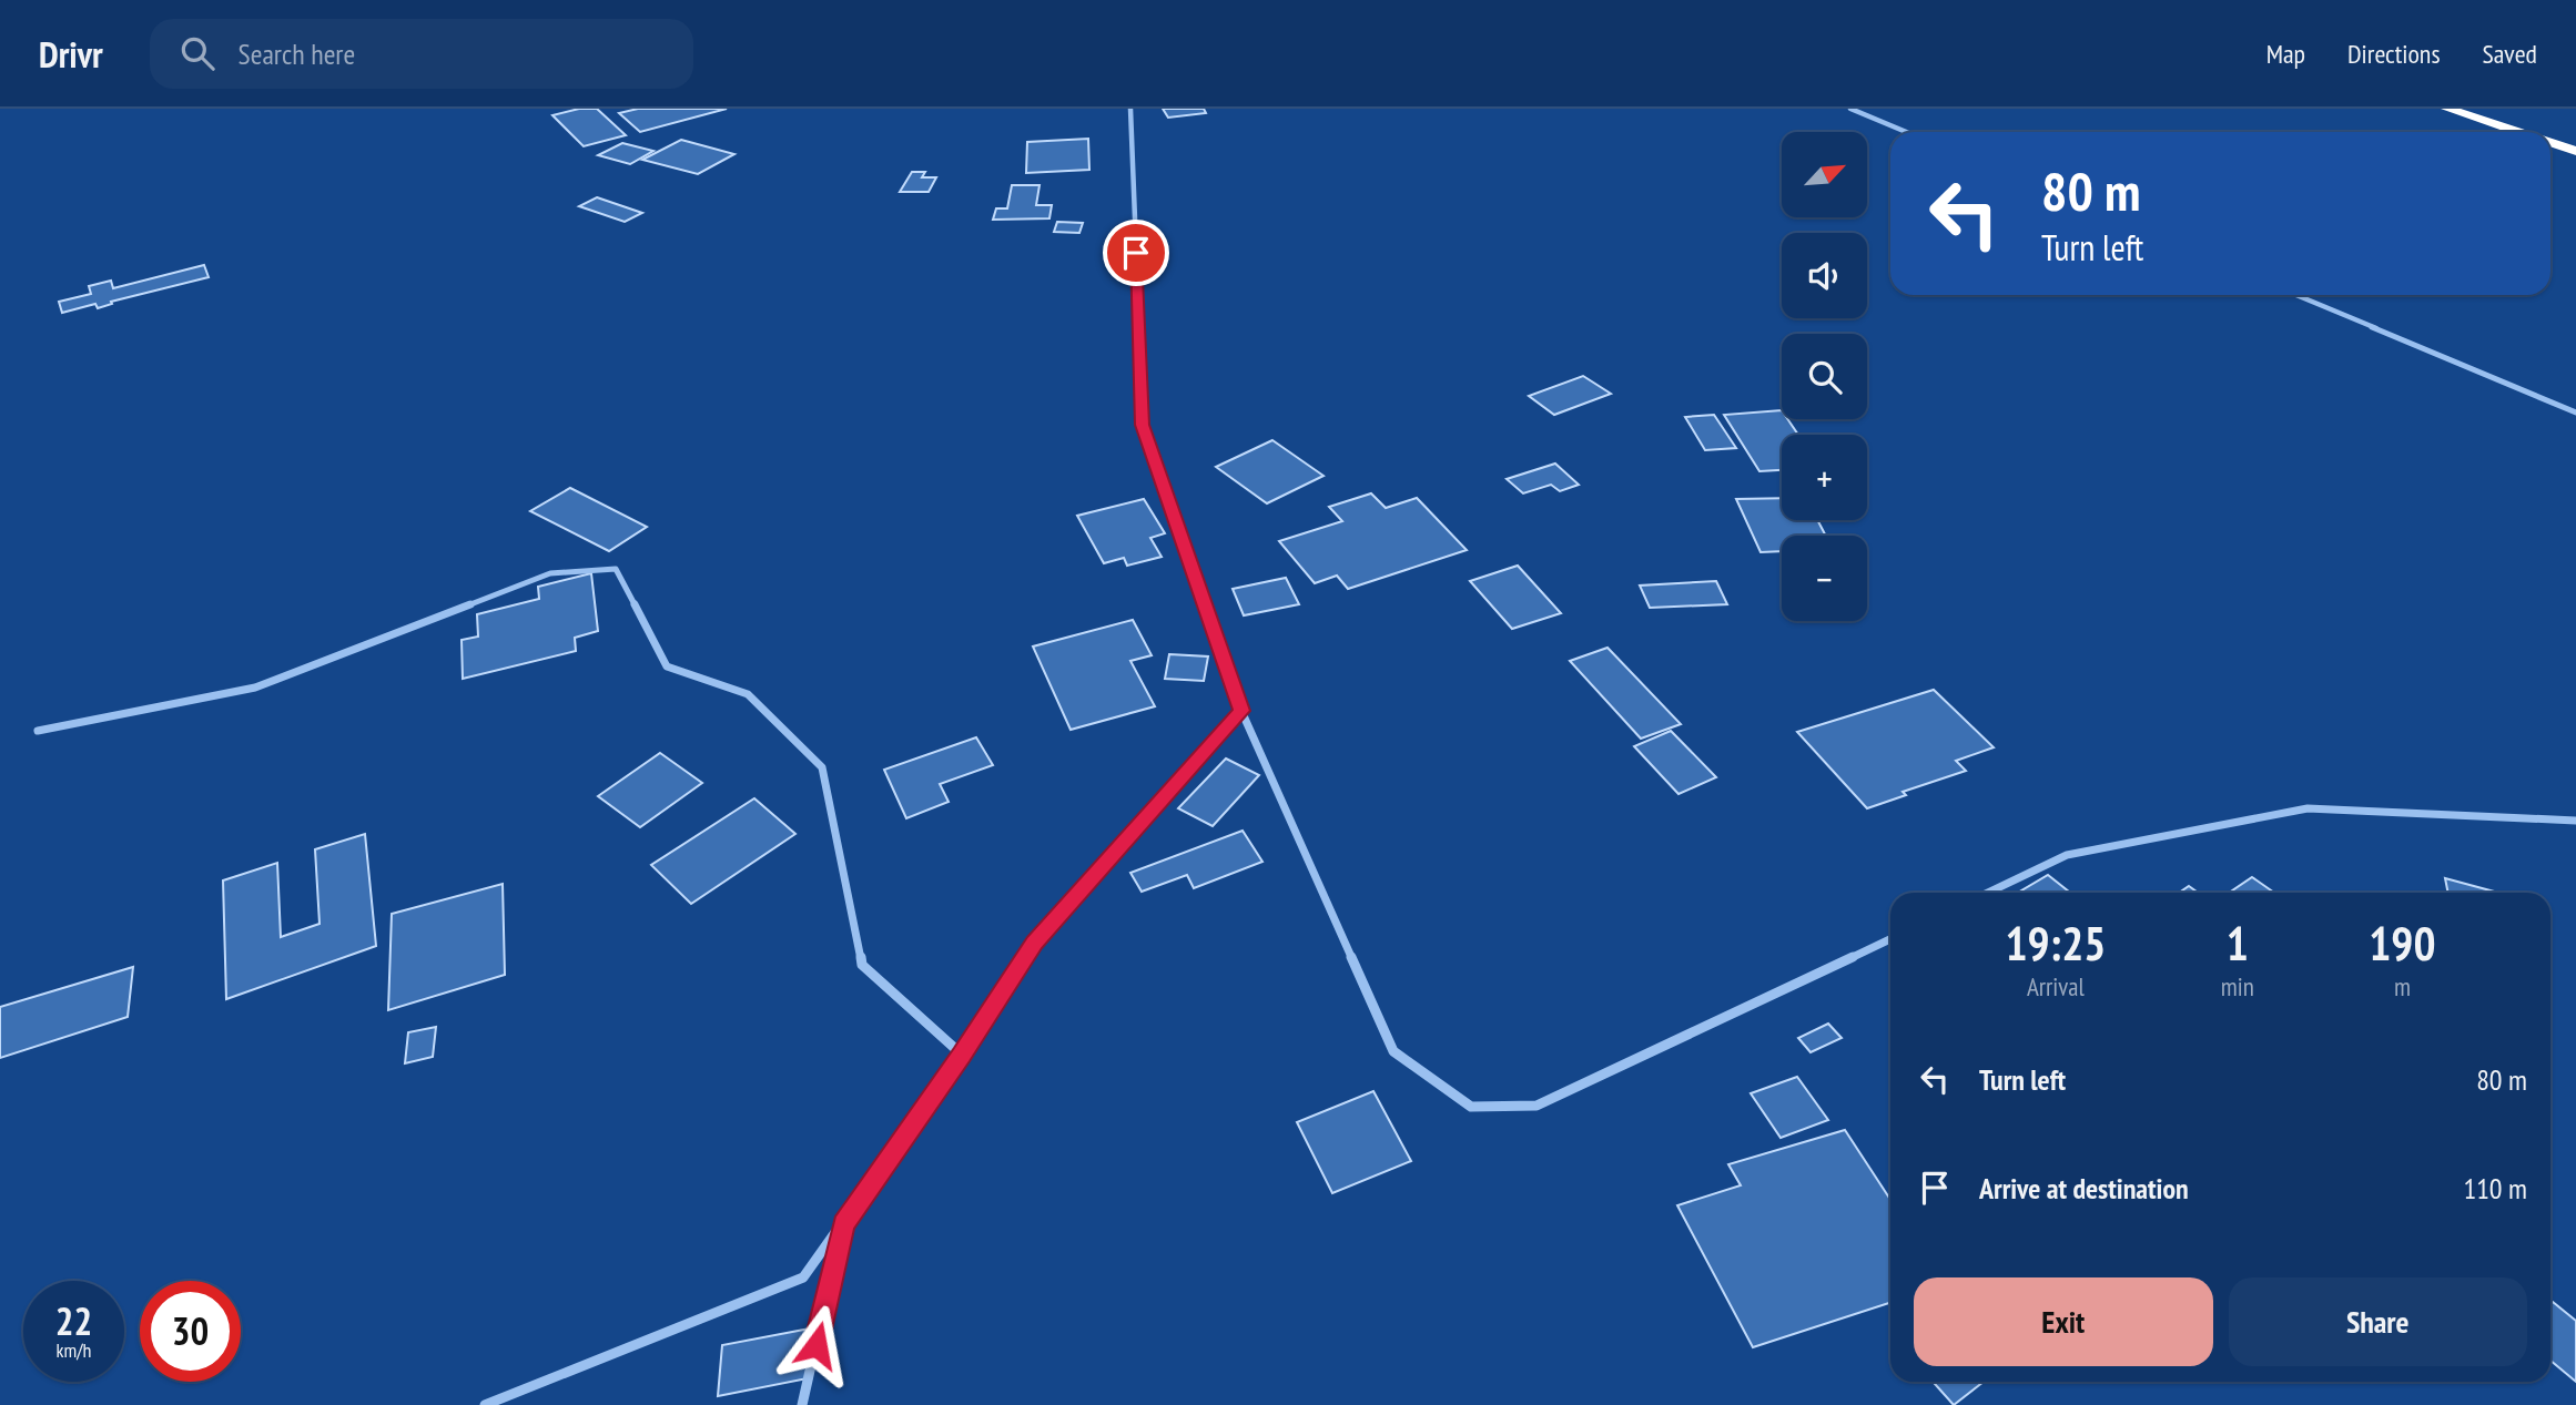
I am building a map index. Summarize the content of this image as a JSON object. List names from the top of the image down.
{
  "north": "top right",
  "page": {
    "header": "Drivr",
    "search": "Search here",
    "nav": ["Map", "Directions", "Saved"],
    "map_buttons": ["+", "−"],
    "turn": ["80 m", "Turn left"],
    "eta": [
      "19:25",
      "Arrival",
      "1",
      "min",
      "190",
      "m"
    ],
    "list": [
      {
        "name": "Turn left",
        "value": "80 m"
      },
      {
        "name": "Arrive at destination",
        "value": "110 m"
      }
    ],
    "buttons": ["Exit", "Share"],
    "speed": "22 km/h",
    "limit": "30"
  }
}
